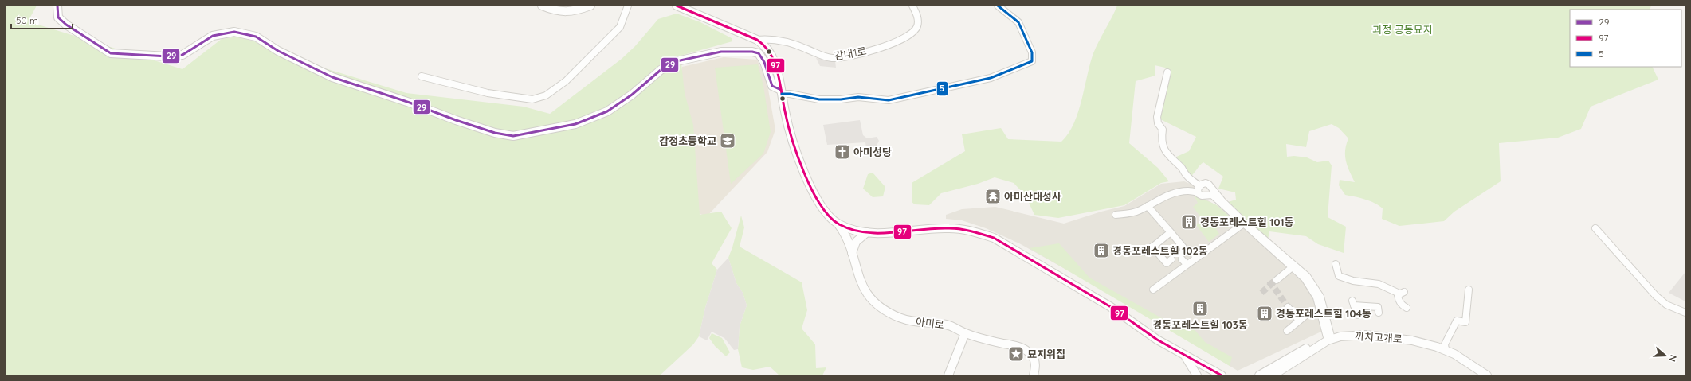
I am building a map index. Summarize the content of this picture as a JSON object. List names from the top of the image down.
{
  "streets": {
    "street": ["감내1로", "아미로", "까치고개로"]
  },
  "crossings": [
    ["감내1로", "아미로"]
  ],
  "parks": ["괴정 공동묘지"],
  "places": {
    "school or university": ["감정초등학교"],
    "church": ["아미성당"],
    "temple": ["아미산대성사"],
    "building": [
      "경동포레스트힐 101동",
      "경동포레스트힐 102동",
      "경동포레스트힐 103동",
      "경동포레스트힐 104동"
    ],
    "place": ["묘지위집"]
  },
  "lines": ["transit line 29", "transit line 97", "transit line 5"],
  "legend": ["29", "97", "5"],
  "scale_bar": "50 m",
  "north": "right"
}
